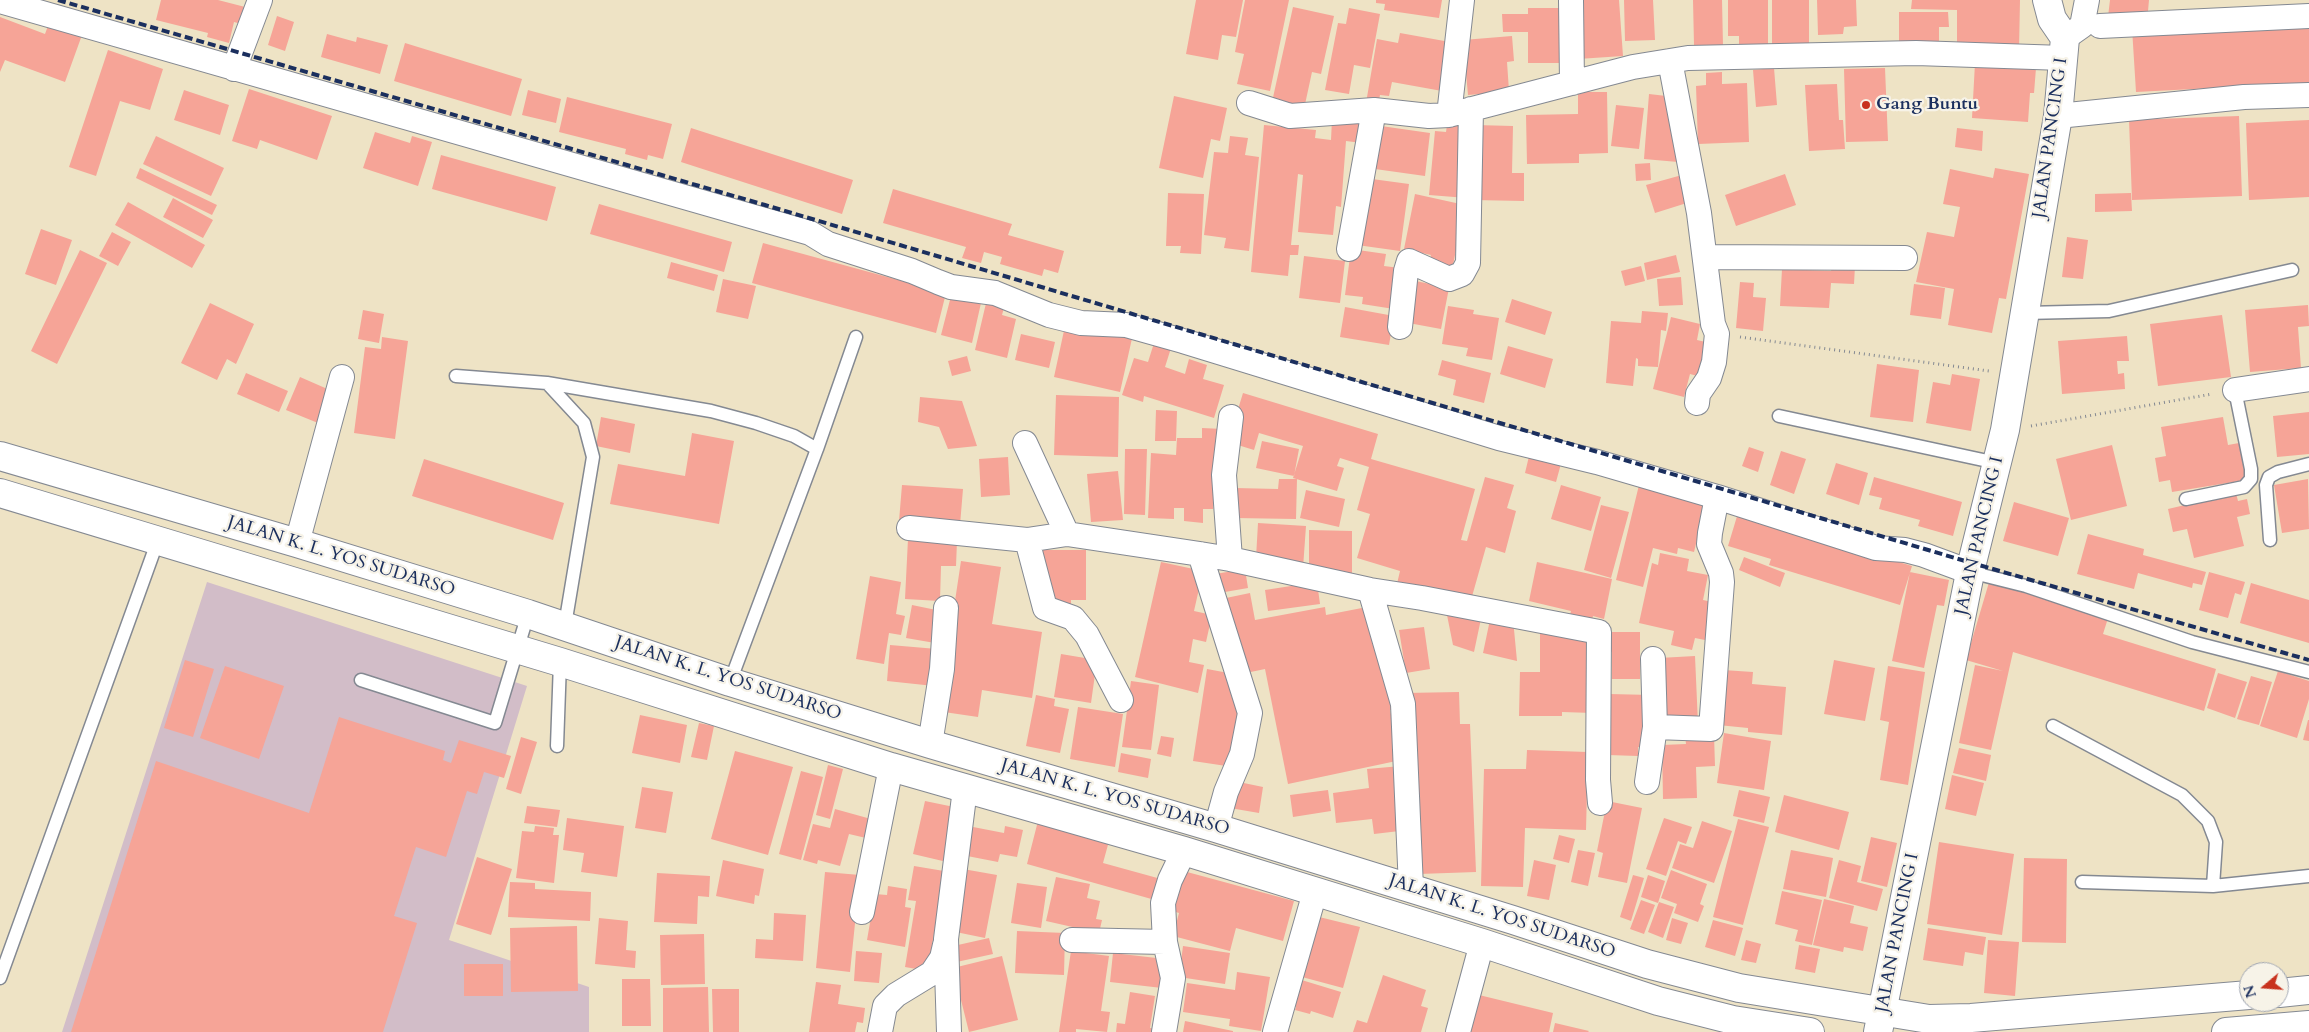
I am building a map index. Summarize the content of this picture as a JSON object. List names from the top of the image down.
{
  "streets": {
    "main road": ["JALAN PANCING I", "JALAN K. L. YOS SUDARSO"]
  },
  "crossings": [
    ["JALAN PANCING I", "JALAN K. L. YOS SUDARSO"]
  ],
  "places": ["Gang Buntu"],
  "north": "left"
}
